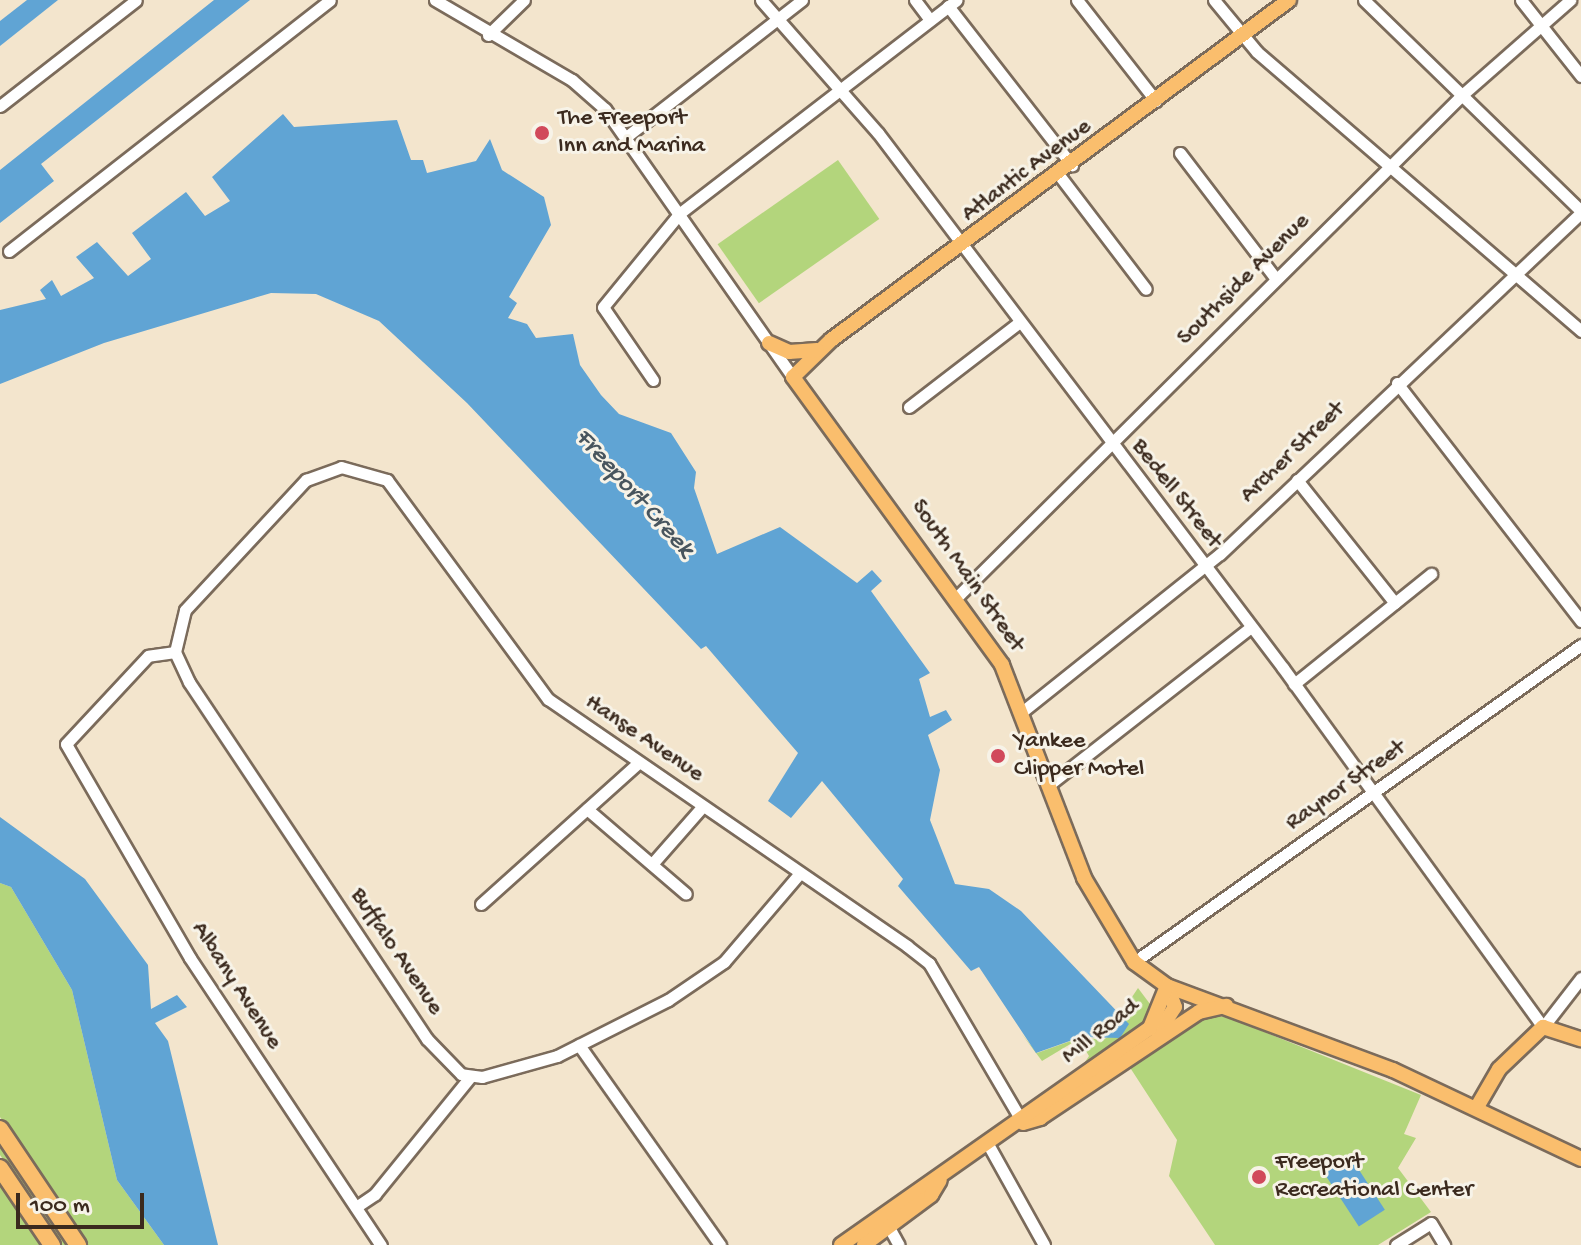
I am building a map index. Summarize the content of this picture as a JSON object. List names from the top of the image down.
{
  "streets": {
    "main road": ["Atlantic Avenue", "South Main Street", "Mill Road"],
    "street": [
      "Southside Avenue",
      "Archer Street",
      "Bedell Street",
      "Hanse Avenue",
      "Raynor Street",
      "Buffalo Avenue",
      "Albany Avenue"
    ]
  },
  "crossings": [
    ["Atlantic Avenue", "Bedell Street"],
    ["Atlantic Avenue", "South Main Street"],
    ["Southside Avenue", "Bedell Street"],
    ["Southside Avenue", "South Main Street"],
    ["Archer Street", "Bedell Street"],
    ["Archer Street", "South Main Street"],
    ["Bedell Street", "Raynor Street"],
    ["South Main Street", "Raynor Street"],
    ["South Main Street", "Mill Road"],
    ["Hanse Avenue", "Buffalo Avenue"],
    ["Hanse Avenue", "Albany Avenue"],
    ["Hanse Avenue", "Mill Road"],
    ["Buffalo Avenue", "Albany Avenue"]
  ],
  "water": ["Freeport Creek"],
  "places": ["The Freeport Inn and Marina", "Yankee Clipper Motel", "Freeport Recreational Center"],
  "scale_bar": "100 m"
}
